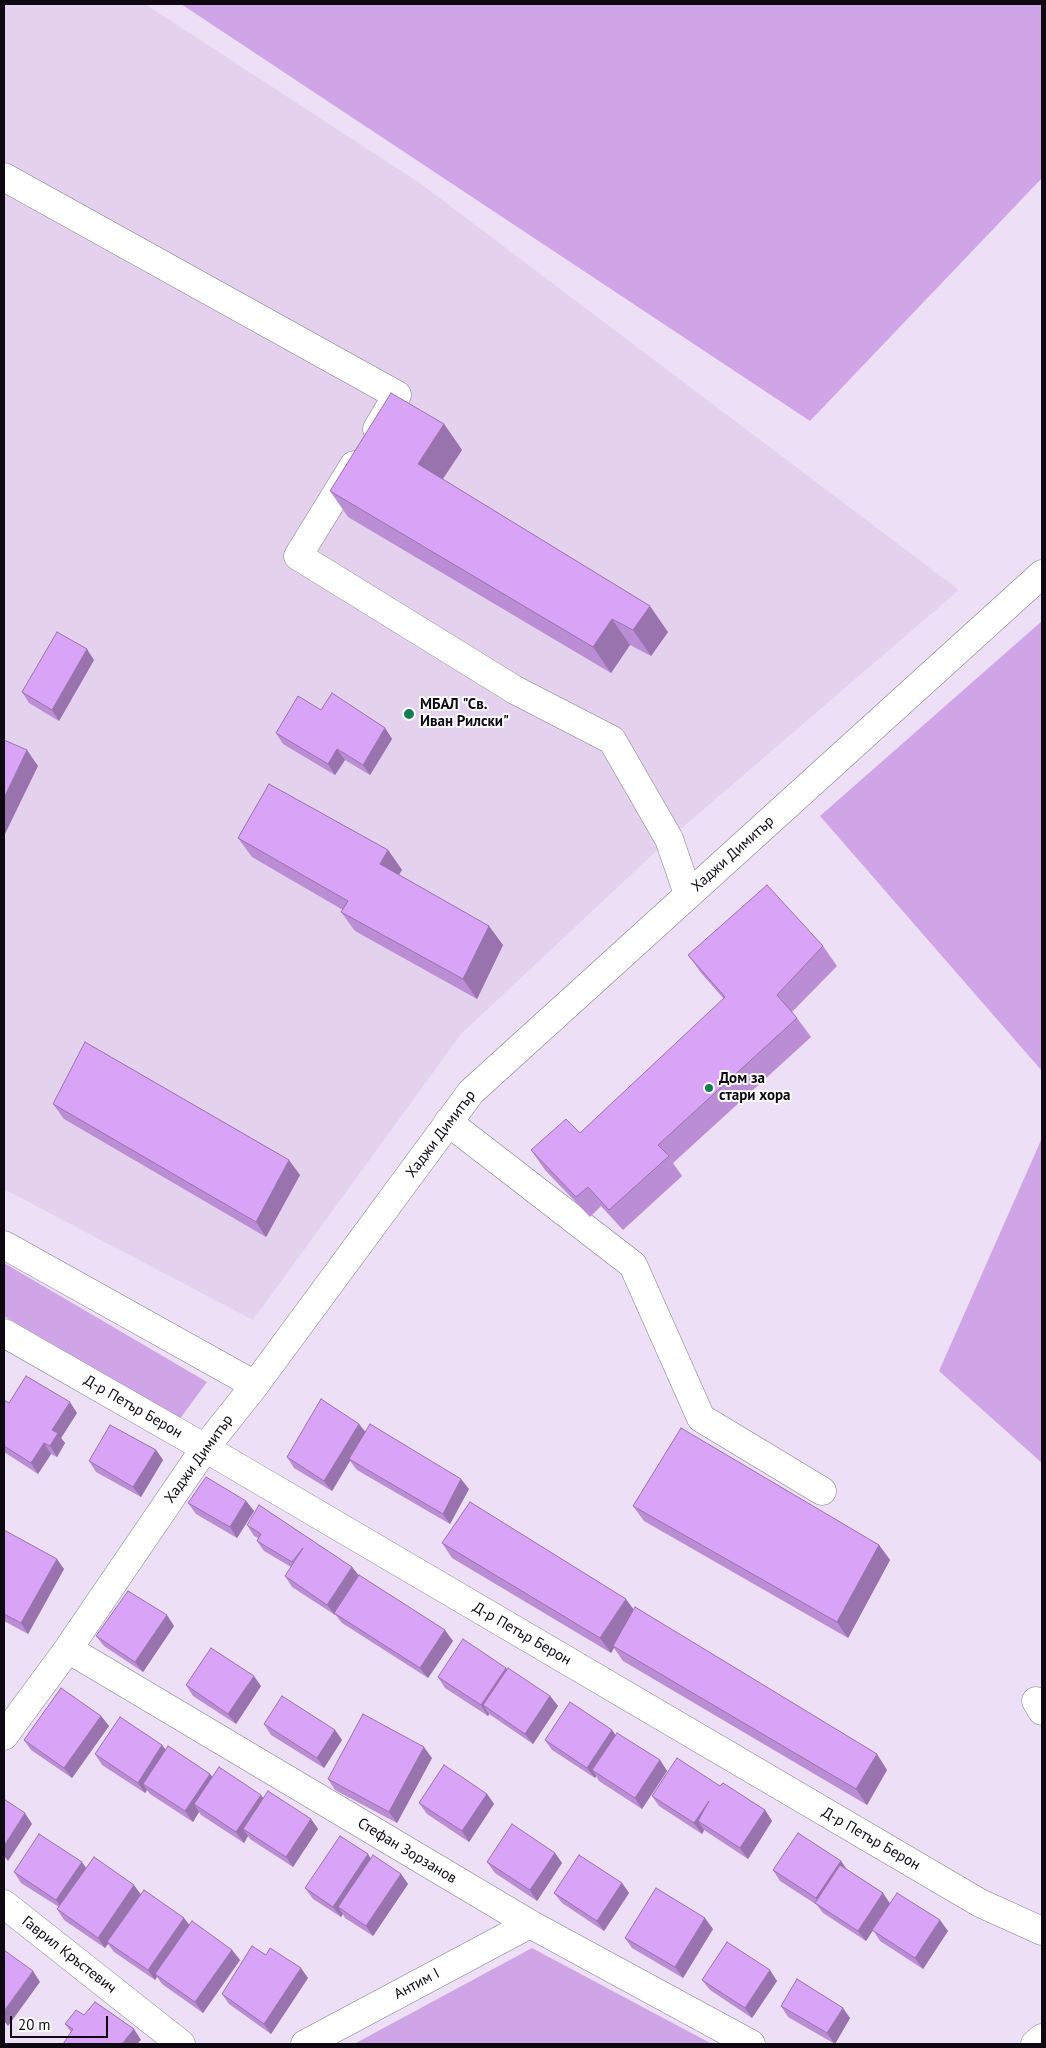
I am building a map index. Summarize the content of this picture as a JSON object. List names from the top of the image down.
{
  "streets": {
    "street": [
      "Хаджи Димитър",
      "Д-р Петър Берон",
      "Стефан Зорзанов",
      "Гаврил Кръстевич",
      "Антим I"
    ]
  },
  "crossings": [
    ["Хаджи Димитър", "Д-р Петър Берон"],
    ["Хаджи Димитър", "Стефан Зорзанов"],
    ["Стефан Зорзанов", "Антим I"]
  ],
  "places": ["МБАЛ \"Св. Иван Рилски\"", "Дом за стари хора"],
  "scale_bar": "20 m"
}
